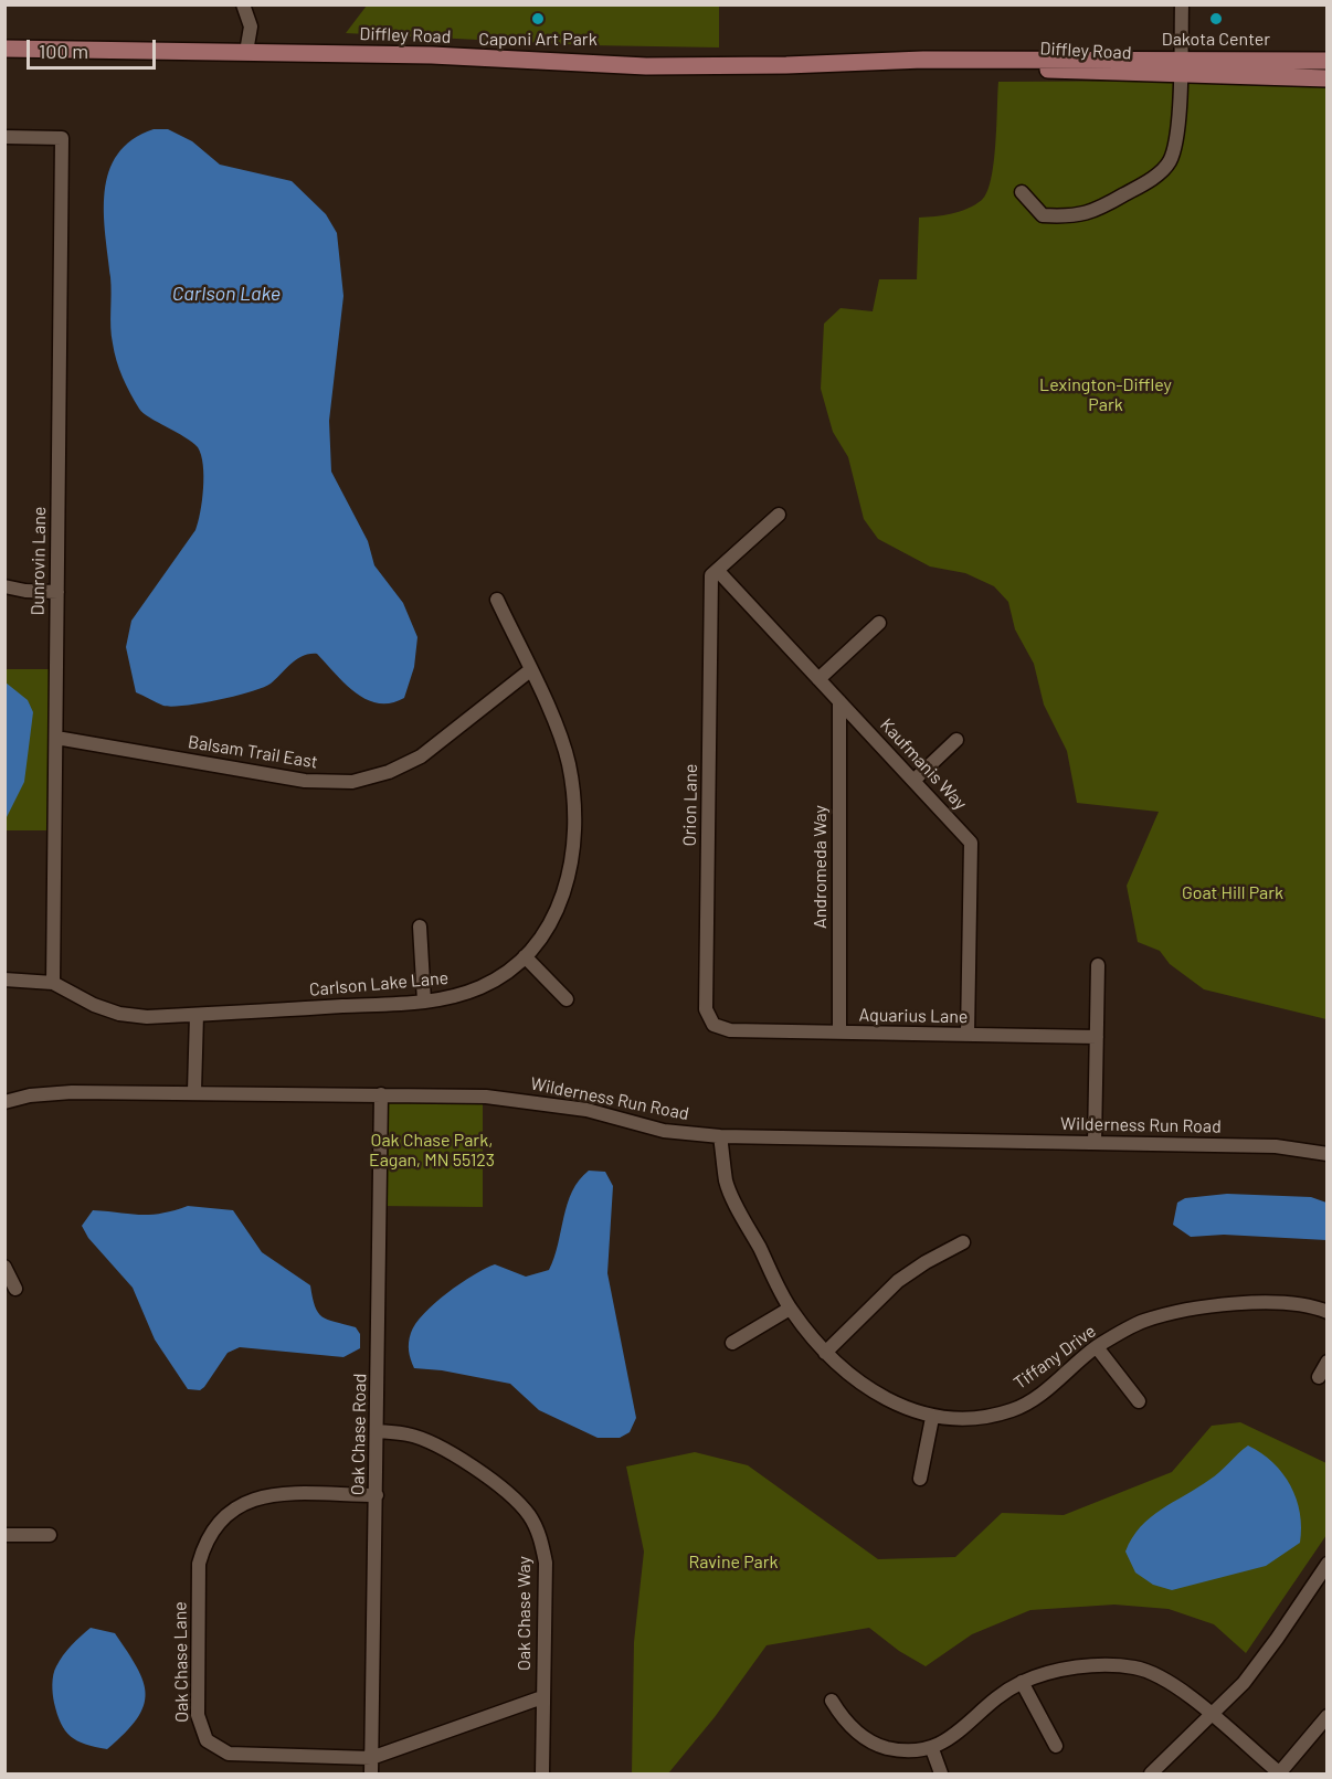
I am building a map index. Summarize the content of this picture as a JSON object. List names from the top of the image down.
{
  "streets": {
    "main road": ["Diffley Road"],
    "street": [
      "Dunrovin Lane",
      "Balsam Trail East",
      "Kaufmanis Way",
      "Orion Lane",
      "Andromeda Way",
      "Carlson Lake Lane",
      "Aquarius Lane",
      "Wilderness Run Road",
      "Tiffany Drive",
      "Oak Chase Road",
      "Oak Chase Way",
      "Oak Chase Lane"
    ]
  },
  "crossings": [
    ["Dunrovin Lane", "Balsam Trail East"],
    ["Dunrovin Lane", "Carlson Lake Lane"],
    ["Balsam Trail East", "Carlson Lake Lane"],
    ["Kaufmanis Way", "Orion Lane"],
    ["Kaufmanis Way", "Andromeda Way"],
    ["Kaufmanis Way", "Aquarius Lane"],
    ["Orion Lane", "Aquarius Lane"],
    ["Andromeda Way", "Aquarius Lane"],
    ["Wilderness Run Road", "Tiffany Drive"],
    ["Wilderness Run Road", "Oak Chase Road"],
    ["Oak Chase Road", "Oak Chase Way"],
    ["Oak Chase Road", "Oak Chase Lane"],
    ["Oak Chase Way", "Oak Chase Lane"]
  ],
  "water": ["Carlson Lake"],
  "parks": [
    "Lexington-Diffley Park",
    "Goat Hill Park",
    "Oak Chase Park, Eagan, MN 55123",
    "Ravine Park"
  ],
  "places": ["Caponi Art Park", "Dakota Center"],
  "scale_bar": "100 m"
}
